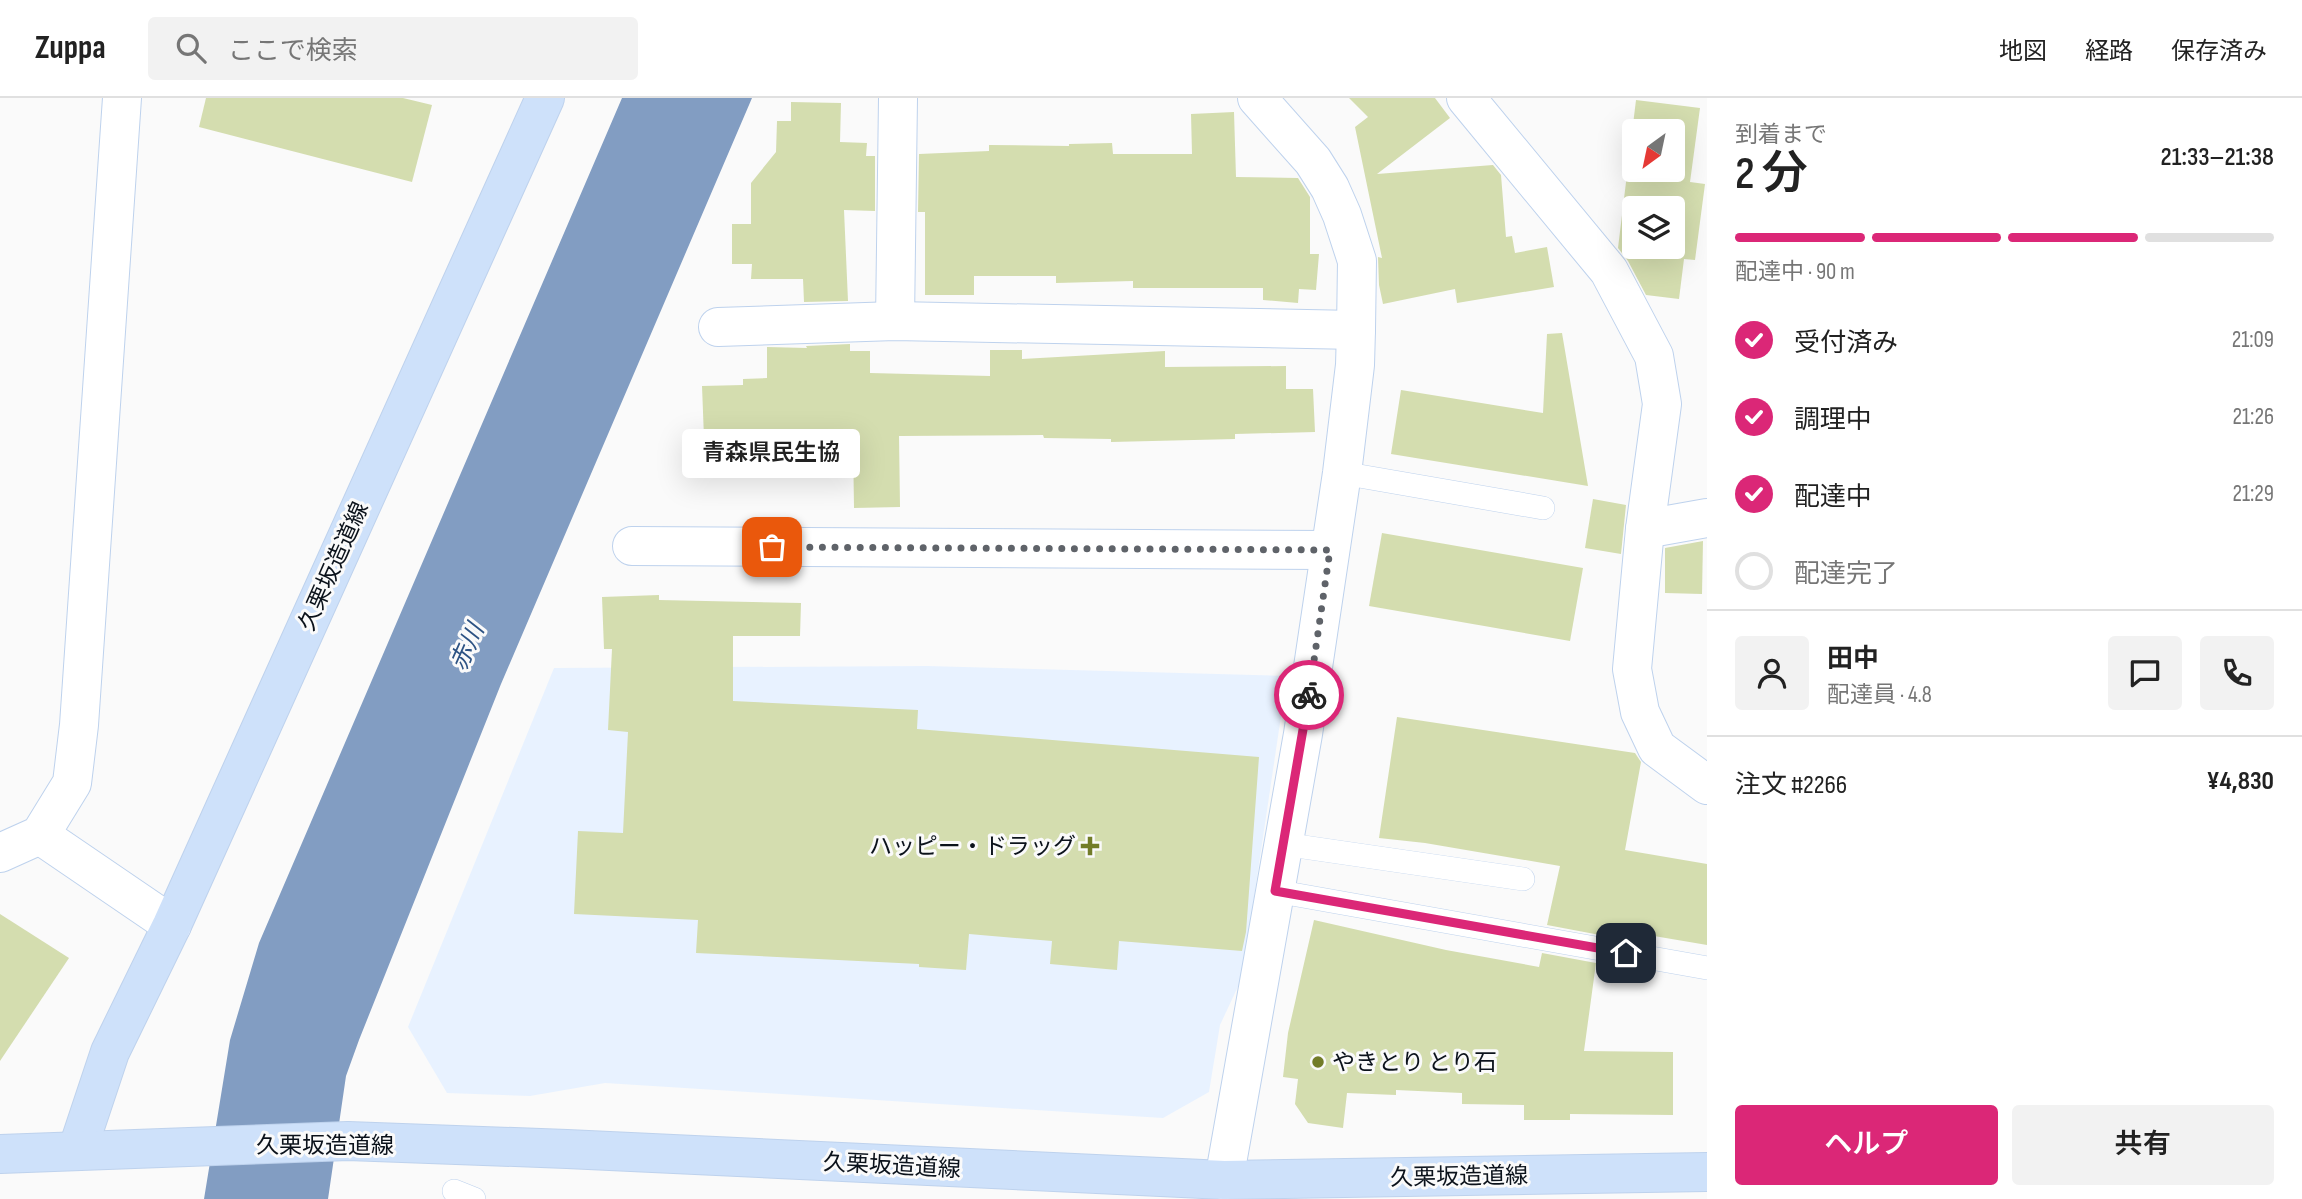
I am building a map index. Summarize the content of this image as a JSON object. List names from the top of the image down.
{
  "streets": {
    "main road": ["久栗坂造道線"]
  },
  "water": ["赤川"],
  "places": {
    "other": ["青森県民生協", "やきとり とり石"],
    "health": ["ハッピー・ドラッグ"]
  },
  "north": "bottom left",
  "page": {
    "header": "Zuppa",
    "search": "ここで検索",
    "nav": ["地図", "経路", "保存済み"],
    "heading": ["2 分", "到着まで", "21:33–21:38"],
    "panel": [
      "田中",
      "配達員 · 4.8",
      "注文 #2266",
      "¥4,830"
    ],
    "bar": "配達中 · 90 m",
    "list": [
      ["受付済み", "21:09"],
      ["調理中", "21:26"],
      ["配達中", "21:29"],
      "配達完了"
    ],
    "bubble": "青森県民生協",
    "buttons": ["ヘルプ", "共有"]
  }
}
